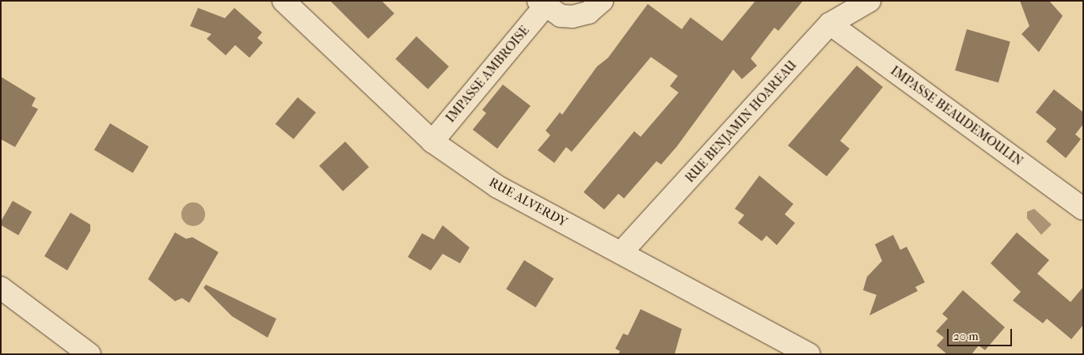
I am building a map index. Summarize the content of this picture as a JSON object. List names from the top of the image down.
{
  "streets": {
    "street": [
      "IMPASSE AMBROISE",
      "IMPASSE BEAUDEMOULIN",
      "RUE BENJAMIN HOAREAU",
      "RUE ALVERDY"
    ]
  },
  "crossings": [
    ["IMPASSE AMBROISE", "RUE ALVERDY"],
    ["IMPASSE BEAUDEMOULIN", "RUE BENJAMIN HOAREAU"],
    ["RUE BENJAMIN HOAREAU", "RUE ALVERDY"]
  ],
  "scale_bar": "20 m"
}
